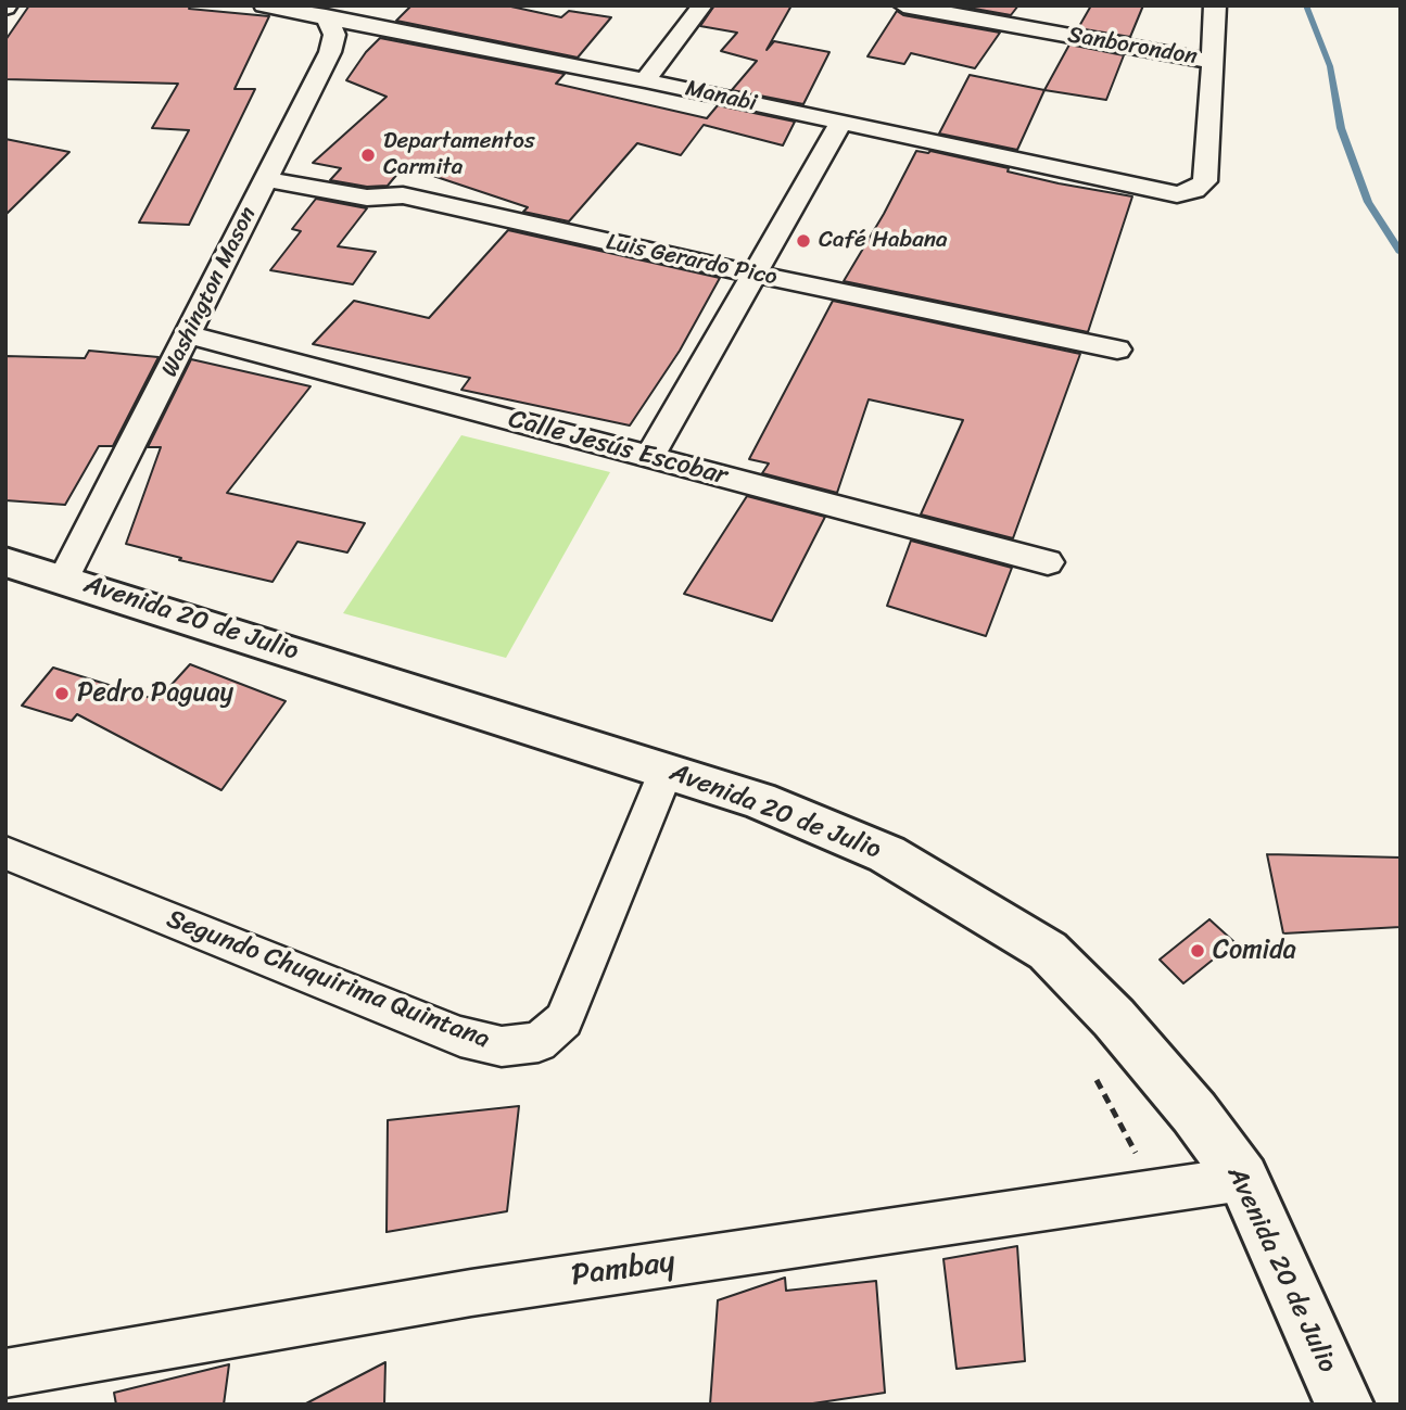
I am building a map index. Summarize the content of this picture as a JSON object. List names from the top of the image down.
{
  "streets": {
    "main road": ["Avenida 20 de Julio"],
    "street": [
      "Sanborondon",
      "Manabi",
      "Luis Gerardo Pico",
      "Washington Mason",
      "Calle Jesús Escobar",
      "Segundo Chuquirima Quintana",
      "Pambay"
    ]
  },
  "crossings": [
    ["Sanborondon", "Manabi"],
    ["Manabi", "Washington Mason"],
    ["Luis Gerardo Pico", "Washington Mason"],
    ["Washington Mason", "Calle Jesús Escobar"],
    ["Washington Mason", "Avenida 20 de Julio"],
    ["Avenida 20 de Julio", "Segundo Chuquirima Quintana"],
    ["Avenida 20 de Julio", "Pambay"]
  ],
  "places": [
    "Departamentos Carmita",
    "Café Habana",
    "Pedro Paguay",
    "Comida"
  ]
}
